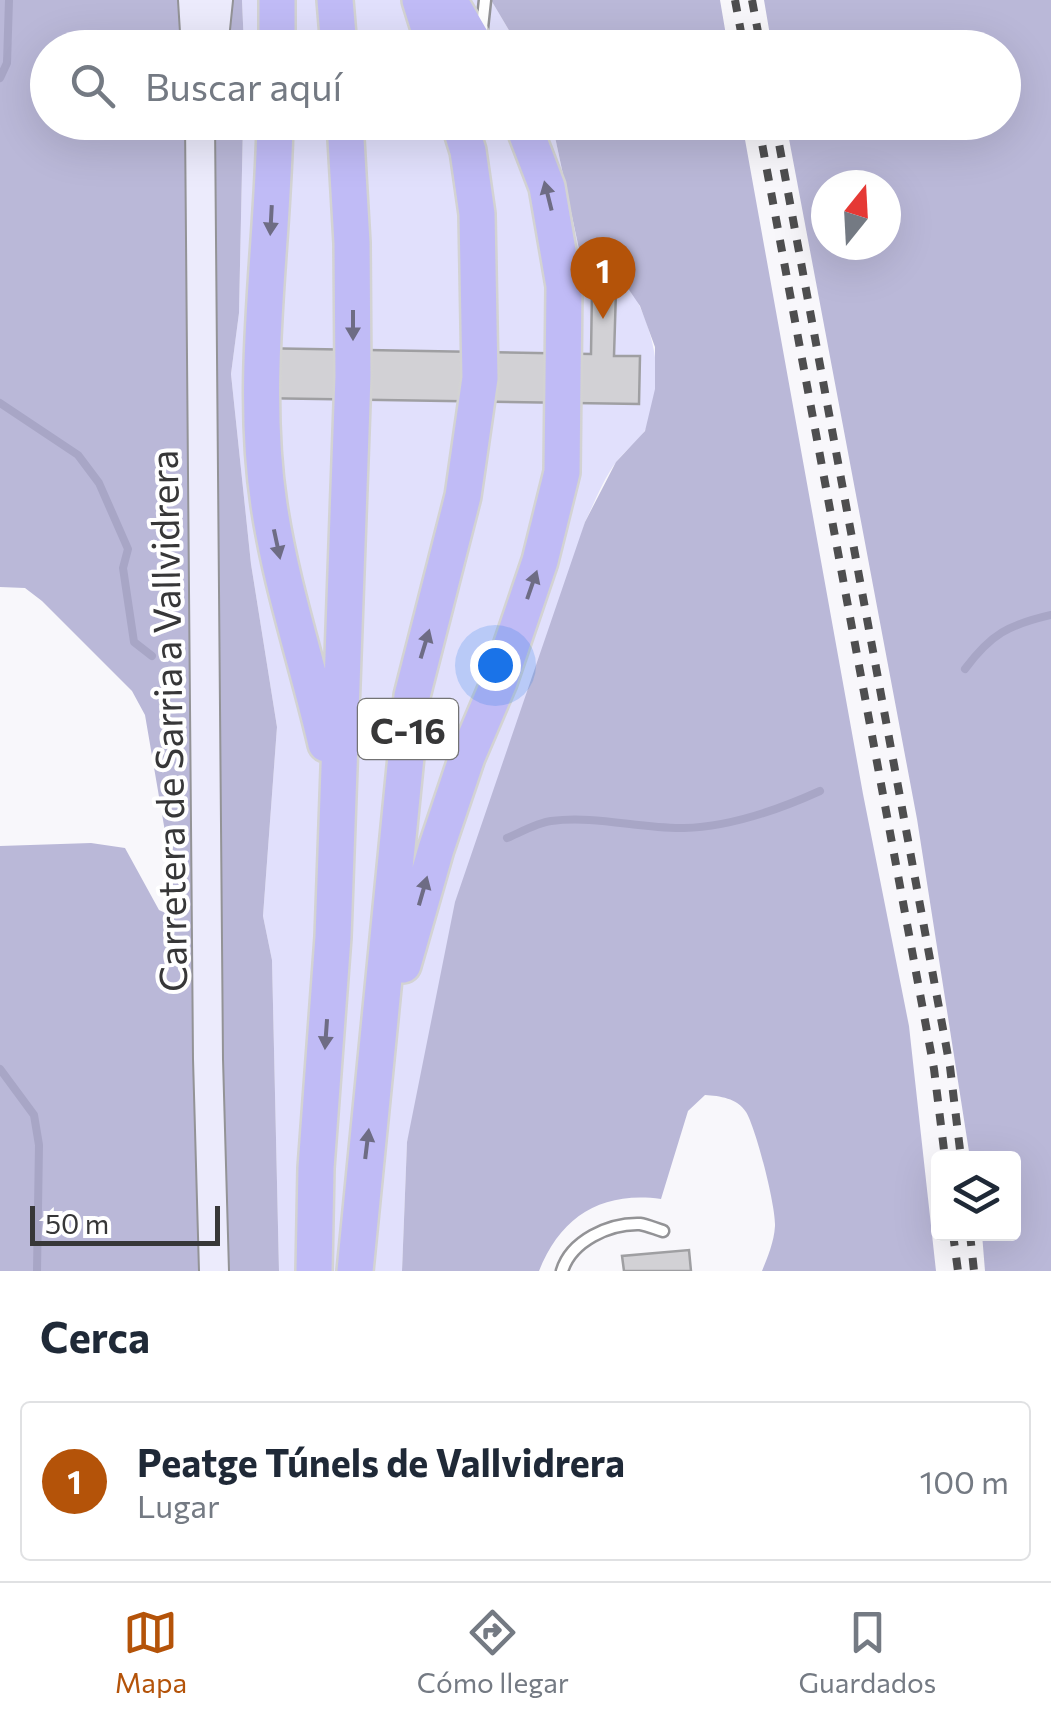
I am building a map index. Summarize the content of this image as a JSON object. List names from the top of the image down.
{
  "streets": {
    "highway": ["C-16"],
    "main road": ["Carretera de Sarria a Vallvidrera"]
  },
  "scale_bar": "50 m",
  "north": "top",
  "page": {
    "search": "Buscar aquí",
    "pins": "1",
    "scale": "50 m",
    "heading": "Cerca",
    "list": [
      {
        "mark": "1",
        "name": "Peatge Túnels de Vallvidrera",
        "note": "Lugar",
        "value": "100 m"
      }
    ],
    "nav": ["Mapa", "Cómo llegar", "Guardados"]
  }
}
